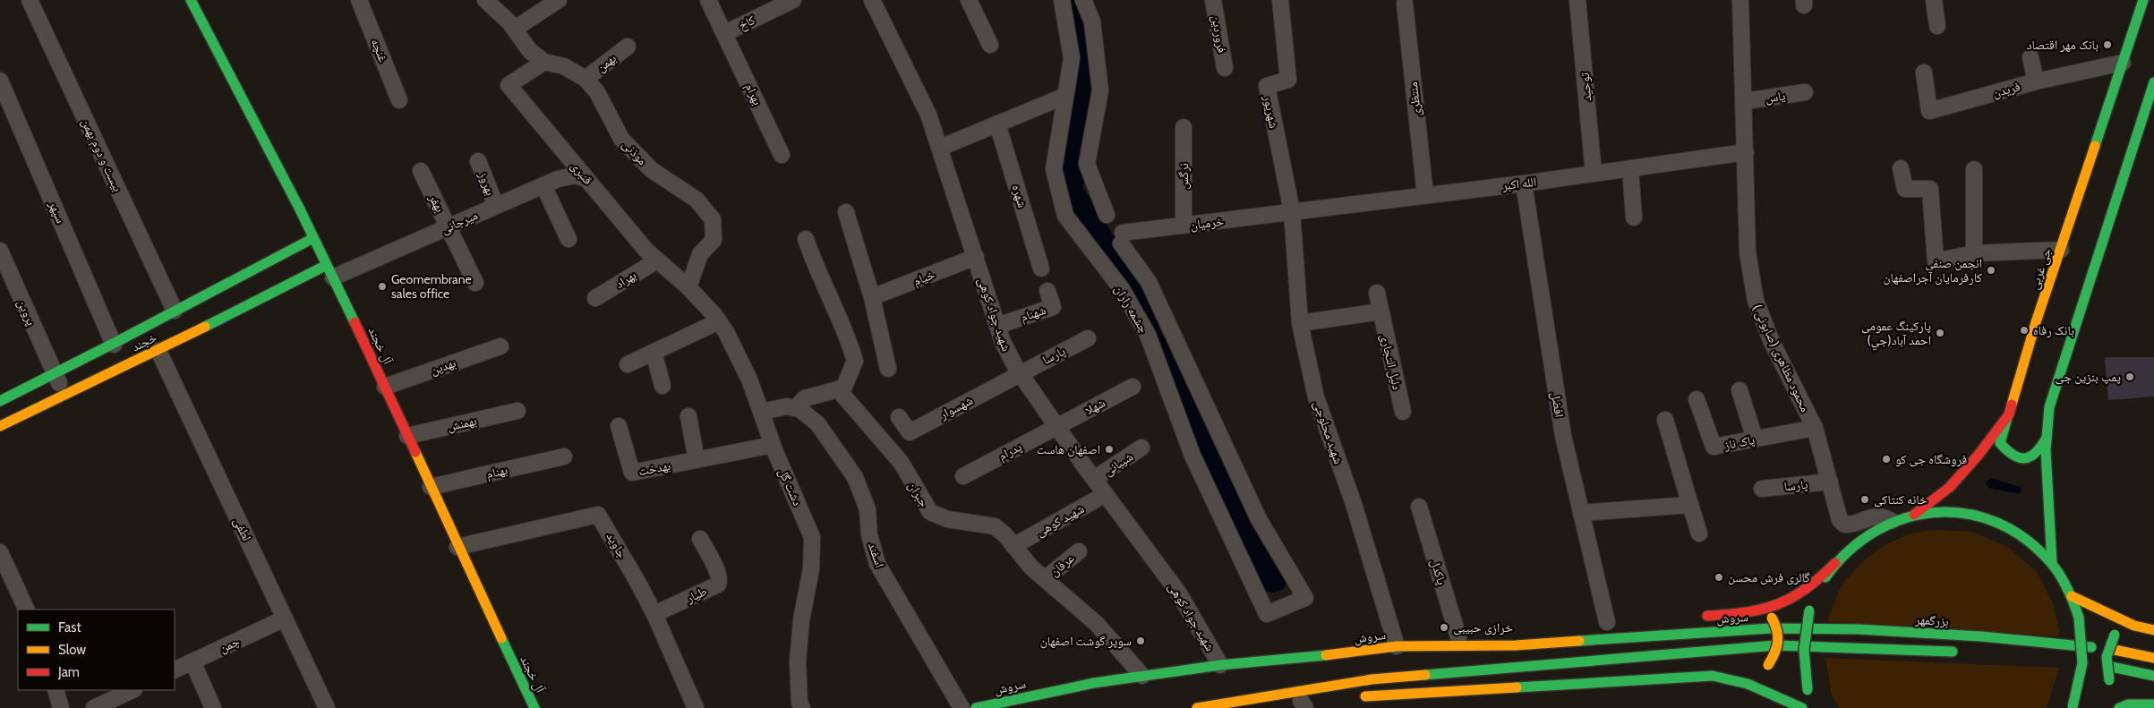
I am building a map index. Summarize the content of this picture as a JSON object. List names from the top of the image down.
{
  "streets": {
    "main road": [
      "جی غربی",
      "خجند",
      "آل خجند",
      "سروش",
      "بزرگمهر"
    ],
    "street": [
      "کاخ",
      "فروردین",
      "غنچه",
      "بهمن",
      "توحید",
      "فریدن",
      "بهرام",
      "یاس",
      "منتظری",
      "شهریور",
      "موذنی",
      "بیست و دوم بهمن",
      "قنبری",
      "نرگس",
      "بهروز",
      "الله اکبر",
      "شهره",
      "بهفر",
      "سپهر",
      "میرجانی",
      "خرمیان",
      "خیام",
      "بهراد",
      "چشمه راران",
      "پروین",
      "شهنام",
      "شهید جواد کوهی",
      "پارسا",
      "محمود مظاهری (صابونی )",
      "دلیل التجاری",
      "بهدین",
      "افضل",
      "شهلا",
      "شهسوار",
      "بهمنش",
      "شهید محلوجی",
      "پاک ناز",
      "پدرام",
      "شیبانی",
      "بهدخت",
      "بهنام",
      "دشت گل",
      "جبران",
      "شهید کوهی",
      "لطفی",
      "جاوید",
      "اسفند",
      "عرفان",
      "پاکدل",
      "طیار",
      "چمن"
    ]
  },
  "crossings": [
    ["کاخ", "بهرام"],
    ["بهمن", "موذنی"],
    ["توحید", "الله اکبر"],
    ["فریدن", "جی غربی"],
    ["یاس", "محمود مظاهری (صابونی )"],
    ["منتظری", "الله اکبر"],
    ["شهریور", "الله اکبر"],
    ["شهریور", "خرمیان"],
    ["شهریور", "شهید محلوجی"],
    ["موذنی", "قنبری"],
    ["موذنی", "دشت گل"],
    ["بیست و دوم بهمن", "خجند"],
    ["قنبری", "میرجانی"],
    ["قنبری", "بهراد"],
    ["قنبری", "دشت گل"],
    ["نرگس", "خرمیان"],
    ["بهروز", "میرجانی"],
    ["الله اکبر", "خرمیان"],
    ["الله اکبر", "محمود مظاهری (صابونی )"],
    ["الله اکبر", "افضل"],
    ["الله اکبر", "شهید محلوجی"],
    ["بهفر", "میرجانی"],
    ["سپهر", "خجند"],
    ["میرجانی", "خجند"],
    ["میرجانی", "آل خجند"],
    ["خرمیان", "چشمه راران"],
    ["خرمیان", "شهید محلوجی"],
    ["خیام", "شهید جواد کوهی"],
    ["پروین", "خجند"],
    ["شهنام", "شهید جواد کوهی"],
    ["شهید جواد کوهی", "پارسا"],
    ["شهید جواد کوهی", "شهلا"],
    ["شهید جواد کوهی", "شهسوار"],
    ["شهید جواد کوهی", "پدرام"],
    ["شهید جواد کوهی", "شیبانی"],
    ["شهید جواد کوهی", "شهید کوهی"],
    ["شهید جواد کوهی", "سروش"],
    ["خجند", "آل خجند"],
    ["خجند", "لطفی"],
    ["آل خجند", "بهدین"],
    ["آل خجند", "بهمنش"],
    ["آل خجند", "بهنام"],
    ["آل خجند", "جاوید"],
    ["پارسا", "محمود مظاهری (صابونی )"],
    ["پارسا", "شهسوار"],
    ["محمود مظاهری (صابونی )", "پاک ناز"],
    ["شهلا", "پدرام"],
    ["شهید محلوجی", "سروش"],
    ["بهدخت", "دشت گل"],
    ["جبران", "شهید کوهی"],
    ["جبران", "عرفان"],
    ["جبران", "سروش"],
    ["لطفی", "چمن"],
    ["جاوید", "طیار"],
    ["سروش", "بزرگمهر"]
  ],
  "places": [
    "بانک مهر اقتصاد",
    "انجمن صنفی کارفرمایان آجراصفهان",
    "Geomembrane sales office",
    "بانک رفاه",
    "پارکینگ عمومی احمد آباد(جي)",
    "پمپ بنزین جی",
    "اصفهان هاست",
    "فروشگاه جی کو",
    "خانه کنتاکی",
    "گالری فرش محسن",
    "خرازی حبیبی",
    "سوپر گوشت اصفهان"
  ],
  "legend": ["Fast", "Slow", "Jam"]
}
